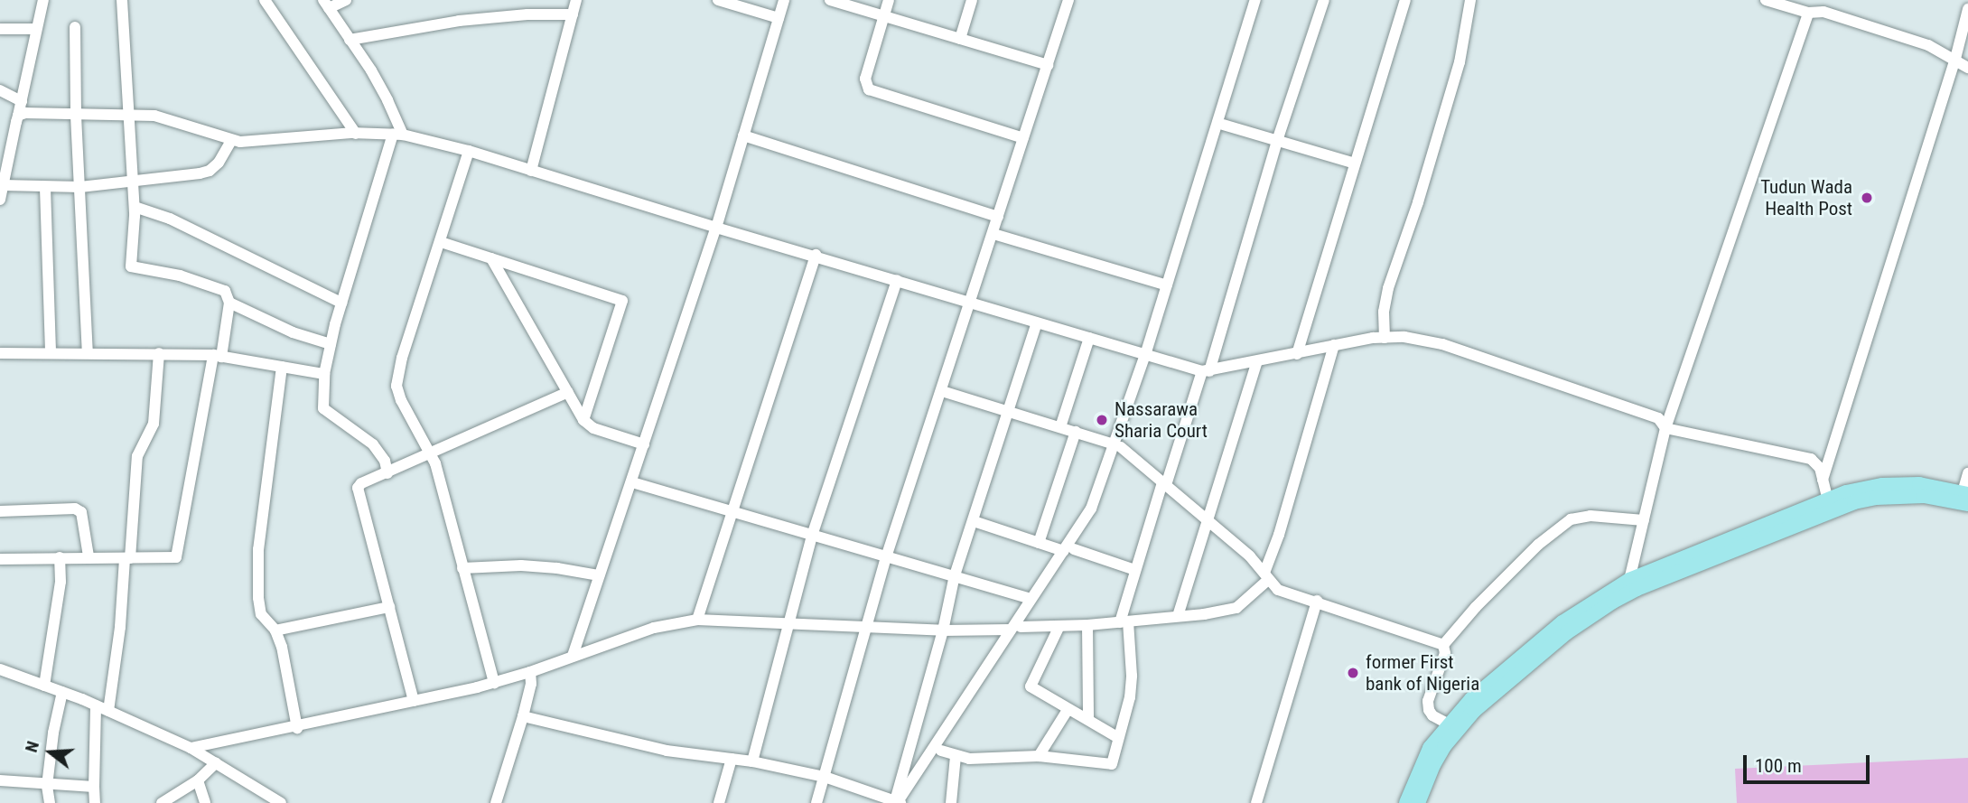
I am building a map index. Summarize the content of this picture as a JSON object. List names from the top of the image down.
{
  "places": ["Tudun Wada Health Post", "Nassarawa Sharia Court", "former First bank of Nigeria"],
  "scale_bar": "100 m",
  "north": "left"
}
